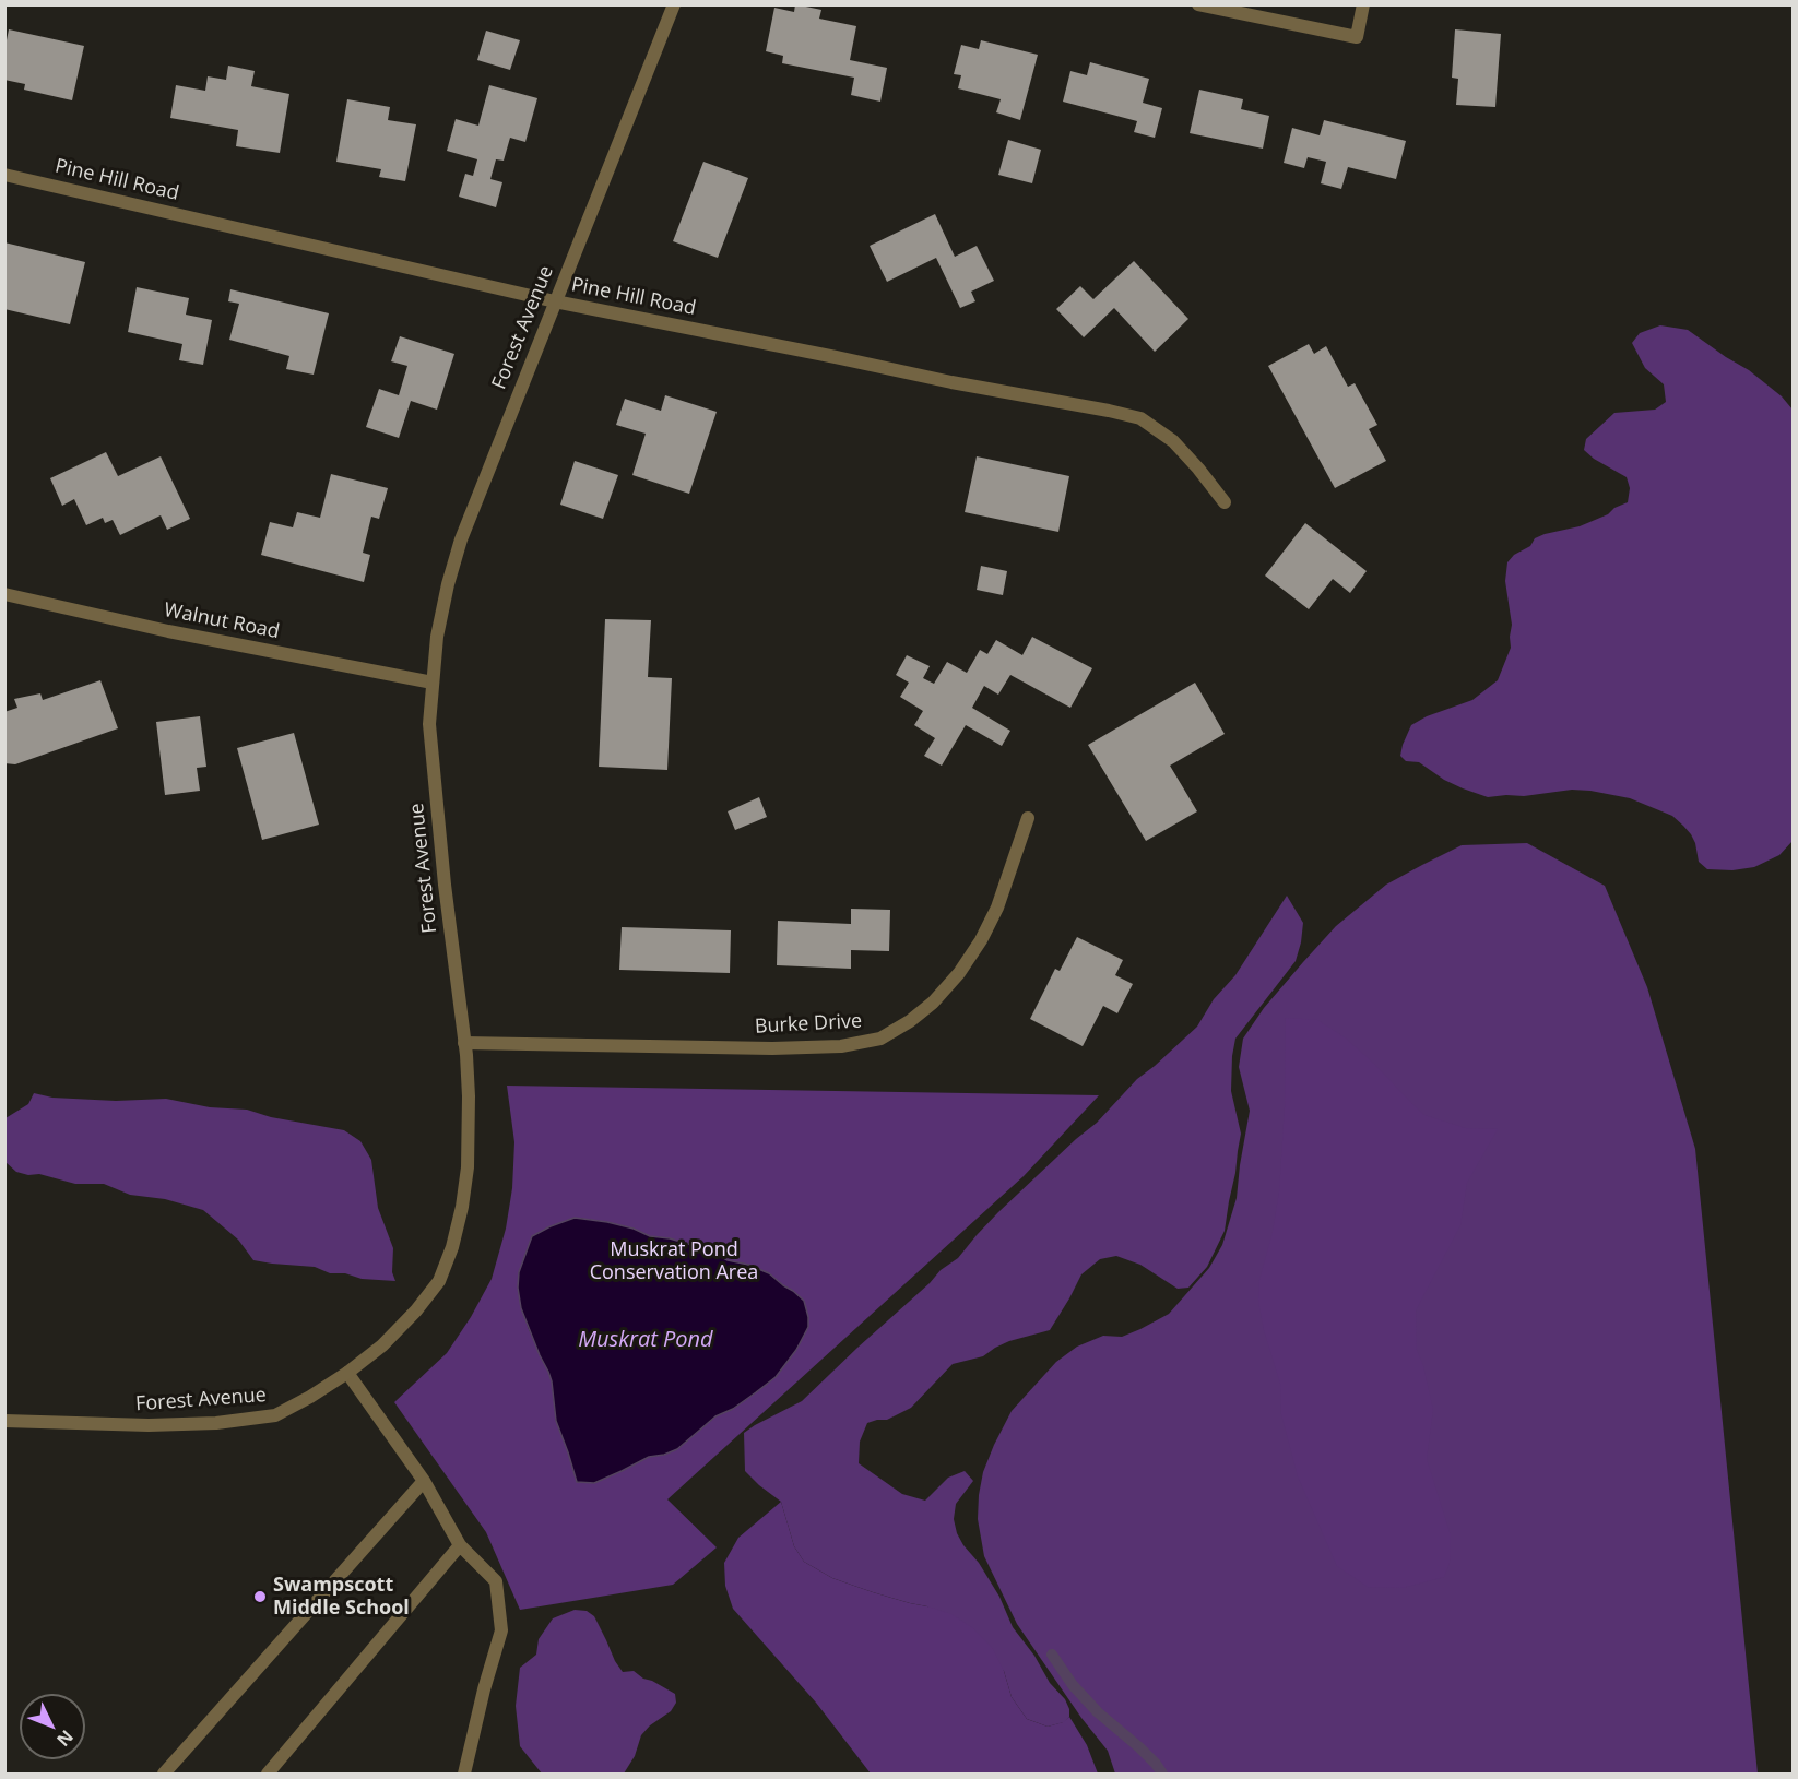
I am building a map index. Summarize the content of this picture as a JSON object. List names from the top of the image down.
{
  "streets": {
    "street": [
      "Pine Hill Road",
      "Forest Avenue",
      "Walnut Road",
      "Burke Drive"
    ]
  },
  "crossings": [
    ["Pine Hill Road", "Forest Avenue"],
    ["Forest Avenue", "Walnut Road"],
    ["Forest Avenue", "Burke Drive"]
  ],
  "water": ["Muskrat Pond"],
  "parks": ["Muskrat Pond Conservation Area"],
  "places": ["Swampscott Middle School"],
  "north": "bottom right"
}
